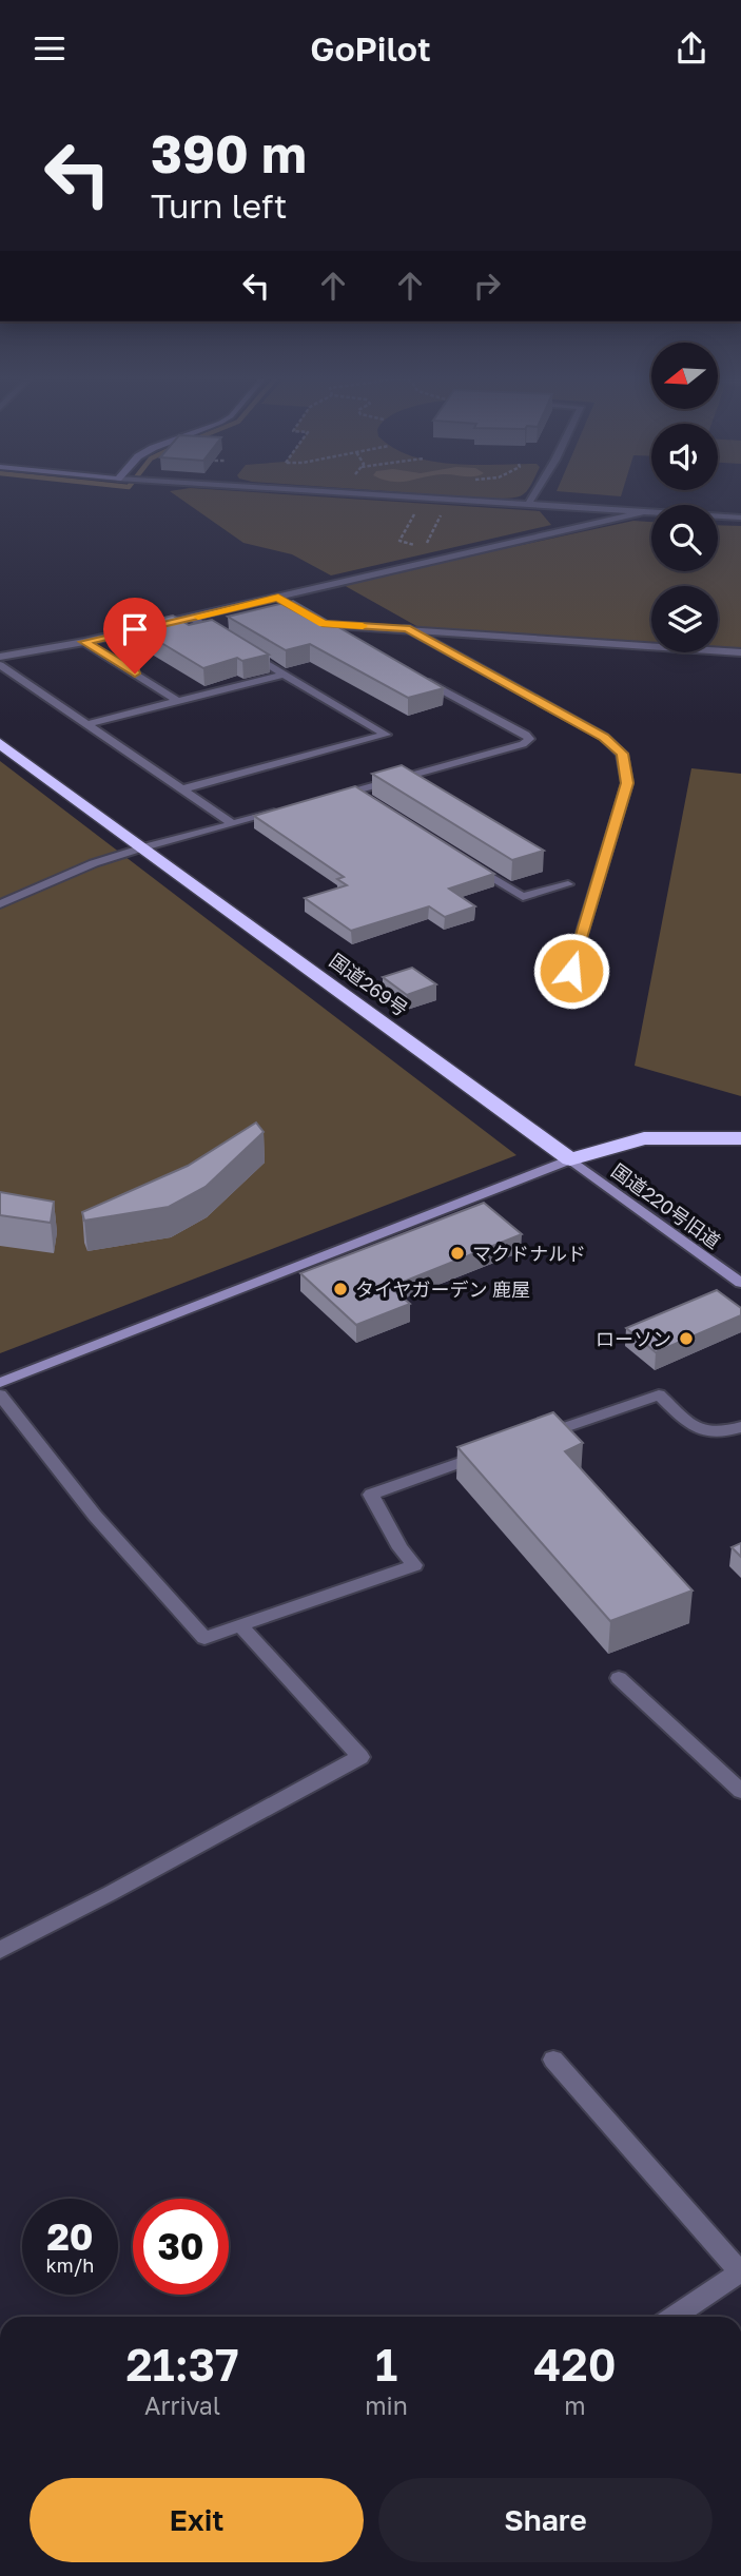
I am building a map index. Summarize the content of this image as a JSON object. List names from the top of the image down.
{
  "streets": {
    "highway": ["国道269号"],
    "street": ["国道220号旧道"]
  },
  "crossings": [
    ["国道269号", "国道220号旧道"]
  ],
  "places": ["マクドナルド", "タイヤガーデン 鹿屋", "ローソン"],
  "north": "left",
  "page": {
    "header": "GoPilot",
    "turn": ["390 m", "Turn left"],
    "speed": "20 km/h",
    "limit": "30",
    "eta": [
      "21:37",
      "Arrival",
      "1",
      "min",
      "420",
      "m"
    ],
    "buttons": ["Exit", "Share"]
  }
}
